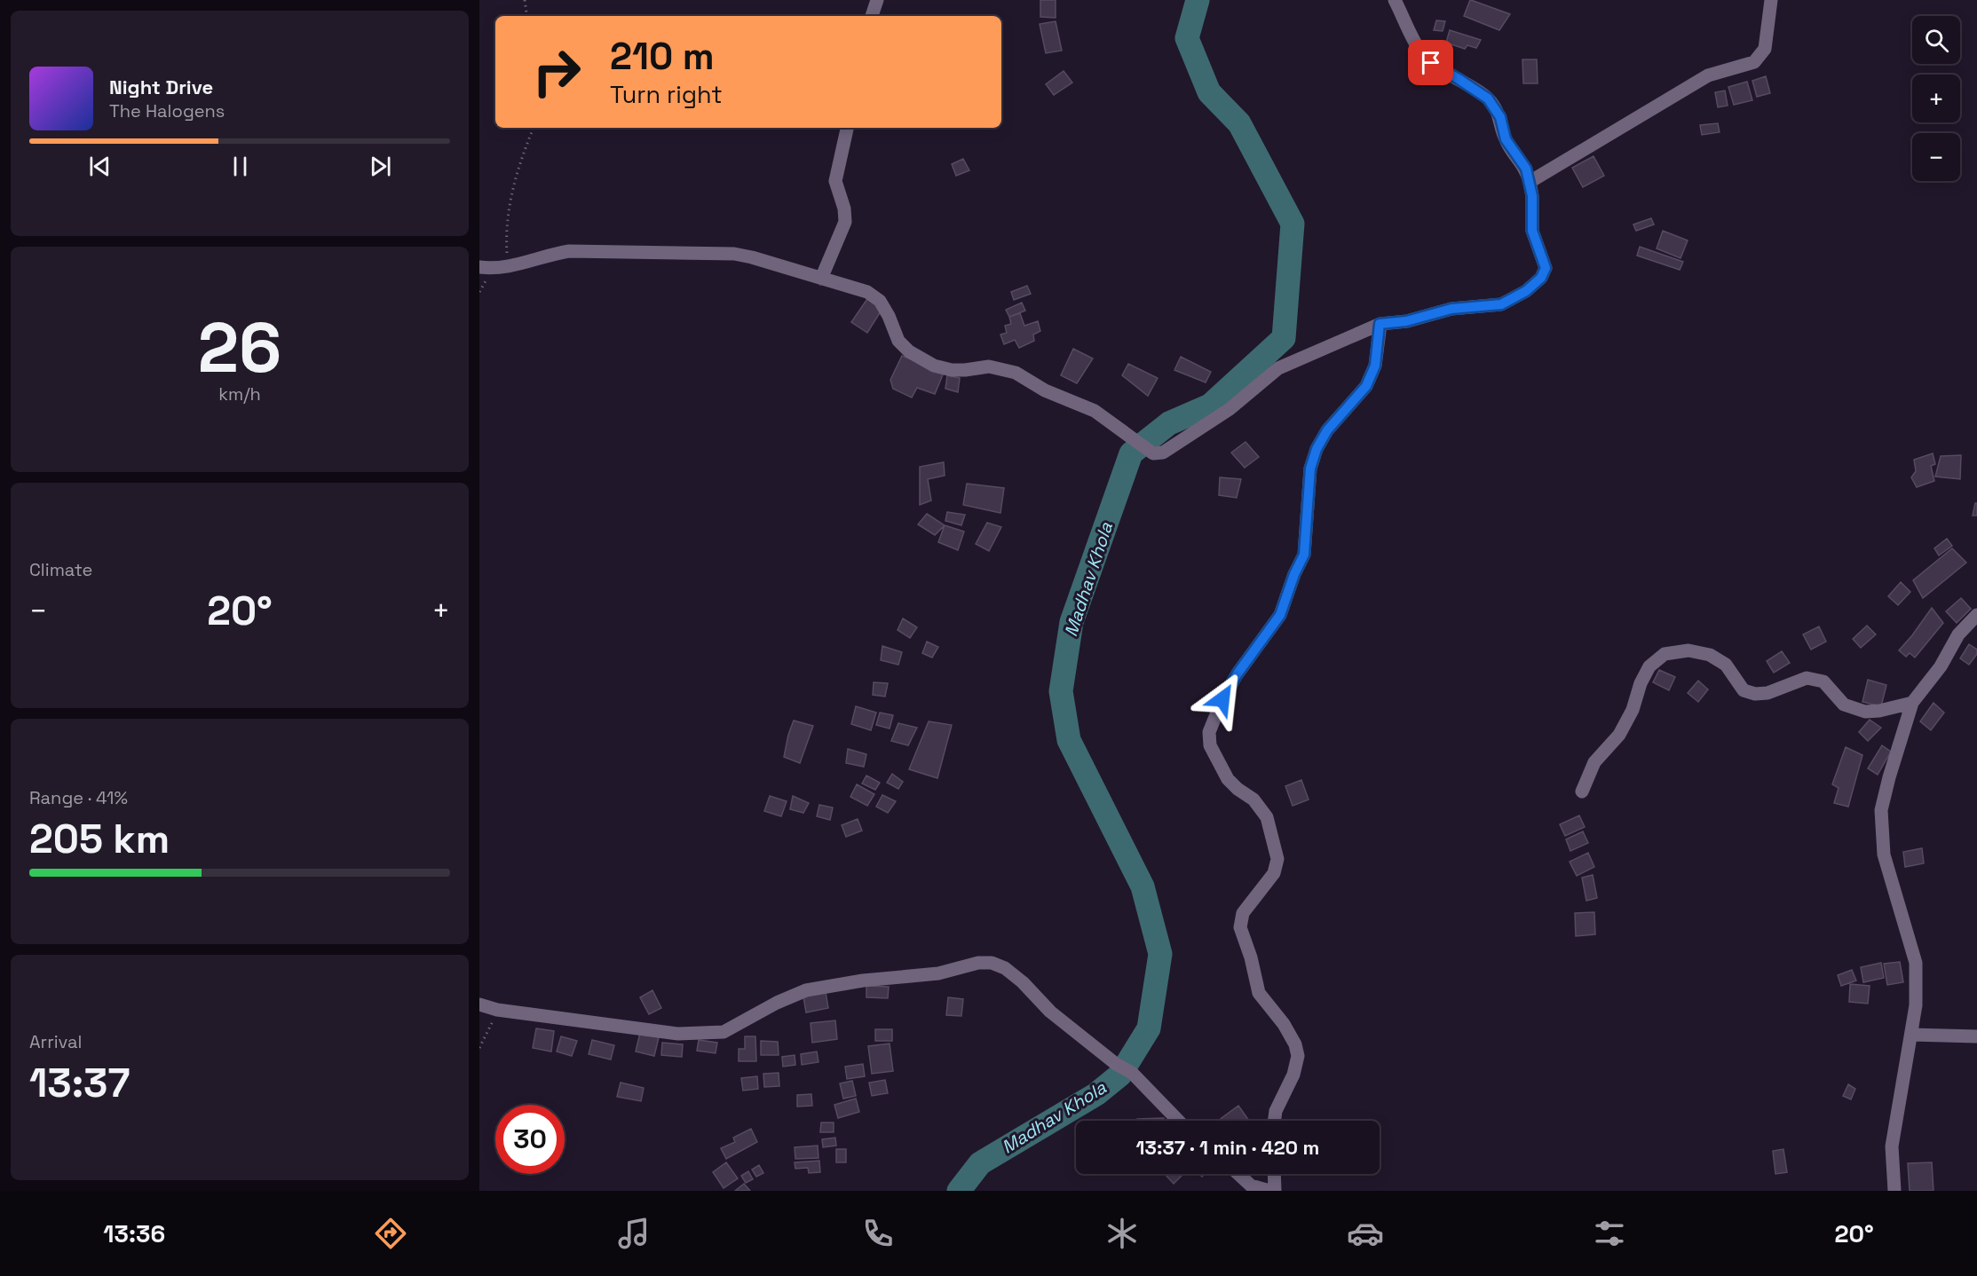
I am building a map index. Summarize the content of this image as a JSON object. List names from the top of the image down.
{
  "water": ["Madhav Khola"],
  "page": {
    "map_buttons": ["+", "−"],
    "turn": ["210 m", "Turn right"],
    "song": ["Night Drive", "The Halogens"],
    "tile": [
      ["26", "km/h"],
      "Climate",
      ["Range · 41%", "205 km"],
      ["Arrival", "13:37"]
    ],
    "heat": ["−", "20°", "+"],
    "limit": "30",
    "trip": "13:37 · 1 min · 420 m",
    "tabs": ["13:36", "20°"]
  }
}
